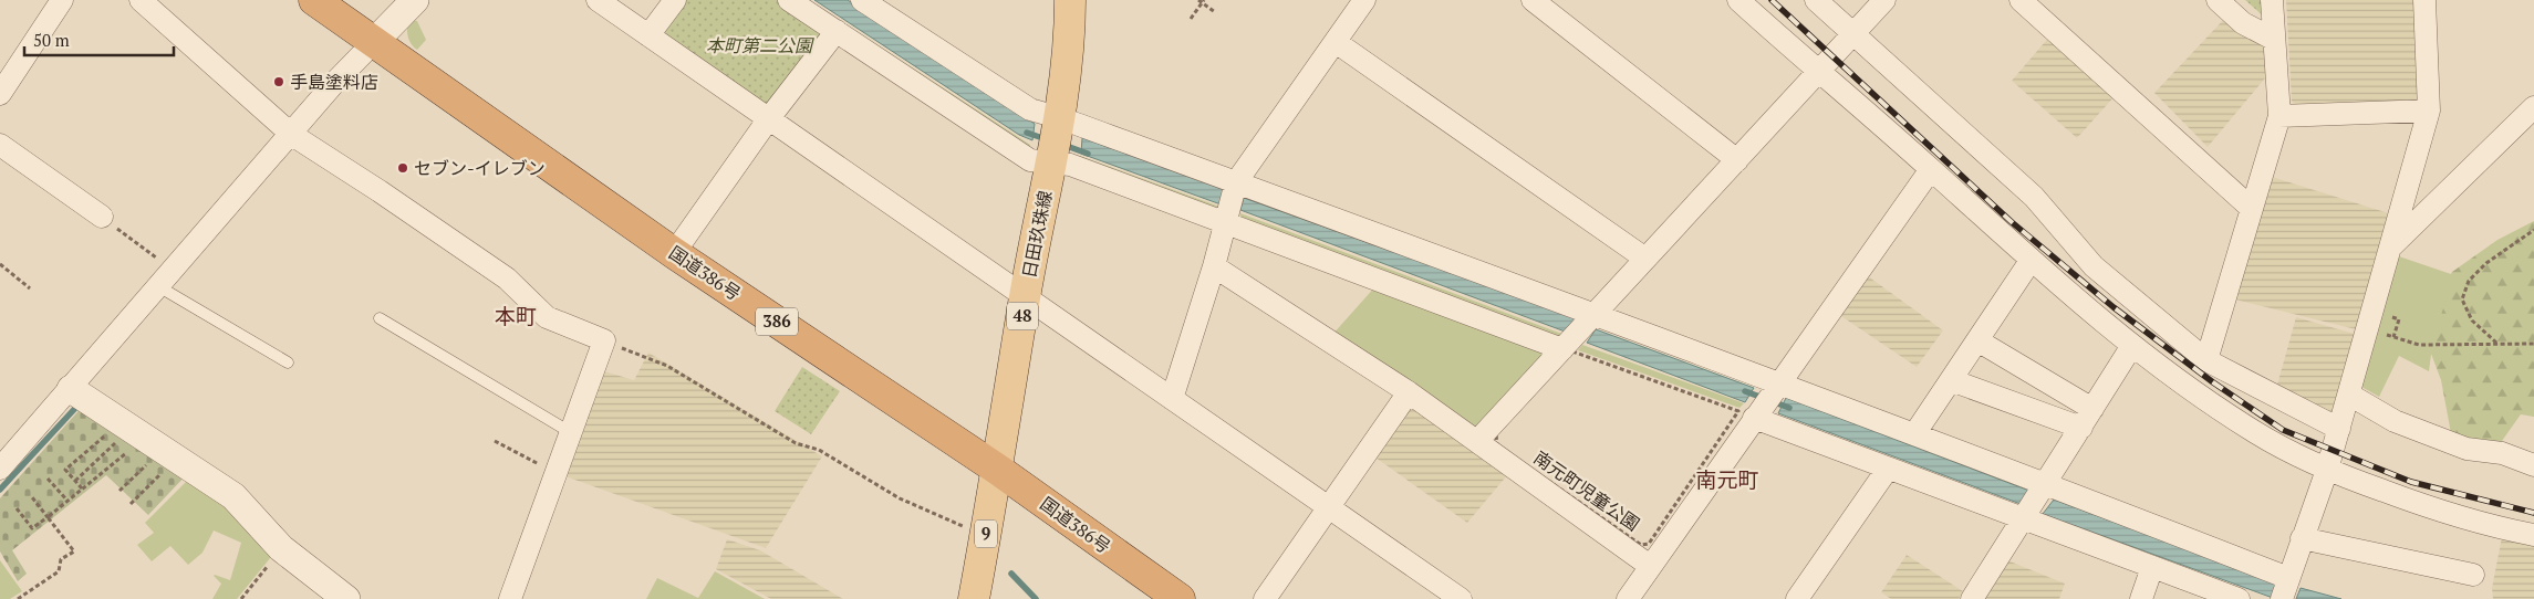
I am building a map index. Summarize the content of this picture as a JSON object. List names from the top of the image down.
{
  "streets": {
    "highway": ["国道386号", "386"],
    "main road": ["日田玖珠線", "48", "9"],
    "path": ["南元町児童公園"]
  },
  "crossings": [
    ["日田玖珠線", "国道386号"],
    ["日田玖珠線", "9"],
    ["国道386号", "9"]
  ],
  "districts": ["本町", "南元町"],
  "parks": ["本町第二公園"],
  "places": ["手島塗料店", "セブン-イレブン"],
  "scale_bar": "50 m"
}
